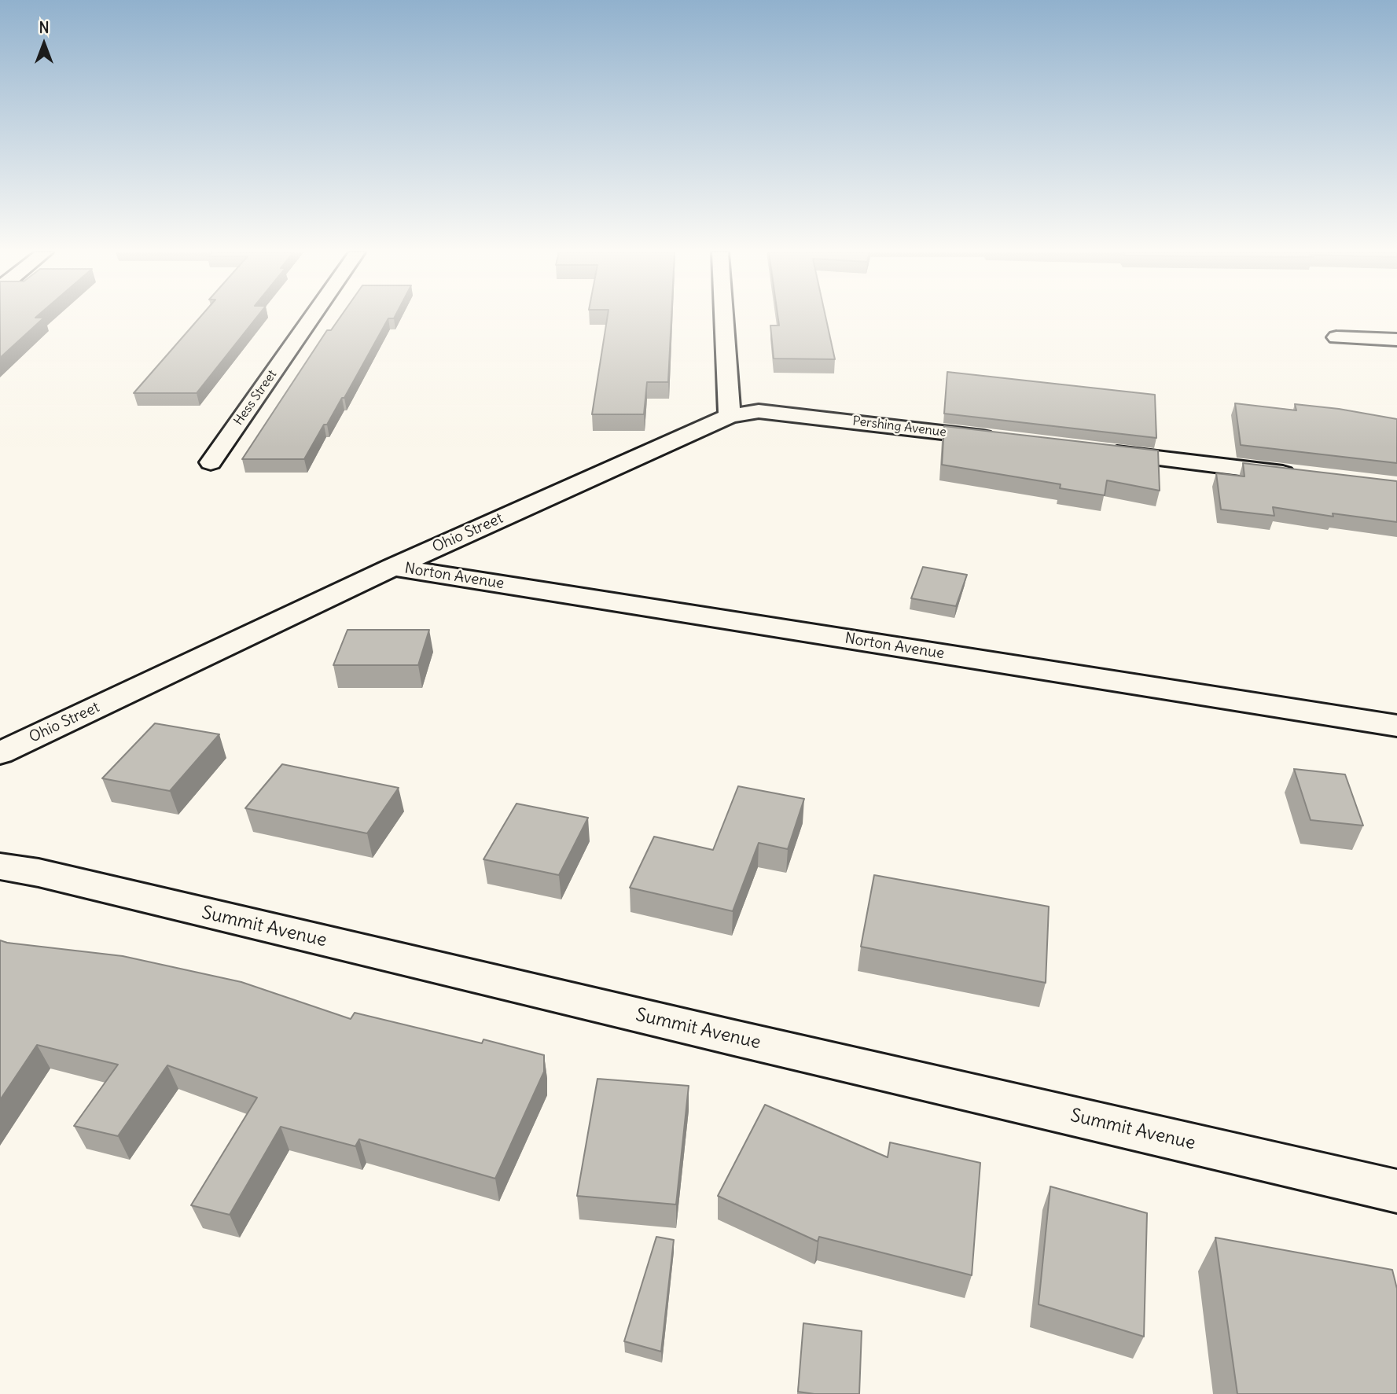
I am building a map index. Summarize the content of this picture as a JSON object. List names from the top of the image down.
{
  "streets": {
    "street": [
      "Hess Street",
      "Pershing Avenue",
      "Ohio Street",
      "Norton Avenue",
      "Summit Avenue"
    ]
  },
  "crossings": [
    ["Pershing Avenue", "Ohio Street"],
    ["Ohio Street", "Norton Avenue"]
  ],
  "north": "top"
}
